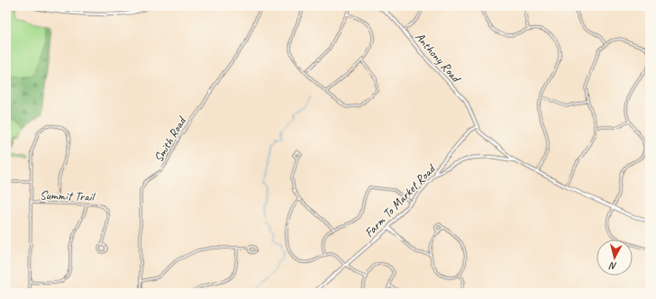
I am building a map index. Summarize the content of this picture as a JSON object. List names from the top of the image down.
{
  "streets": {
    "street": [
      "Anthony Road",
      "Smith Road",
      "Summit Trail",
      "Farm To Market Road"
    ]
  },
  "crossings": [
    ["Anthony Road", "Farm To Market Road"]
  ],
  "north": "bottom"
}
